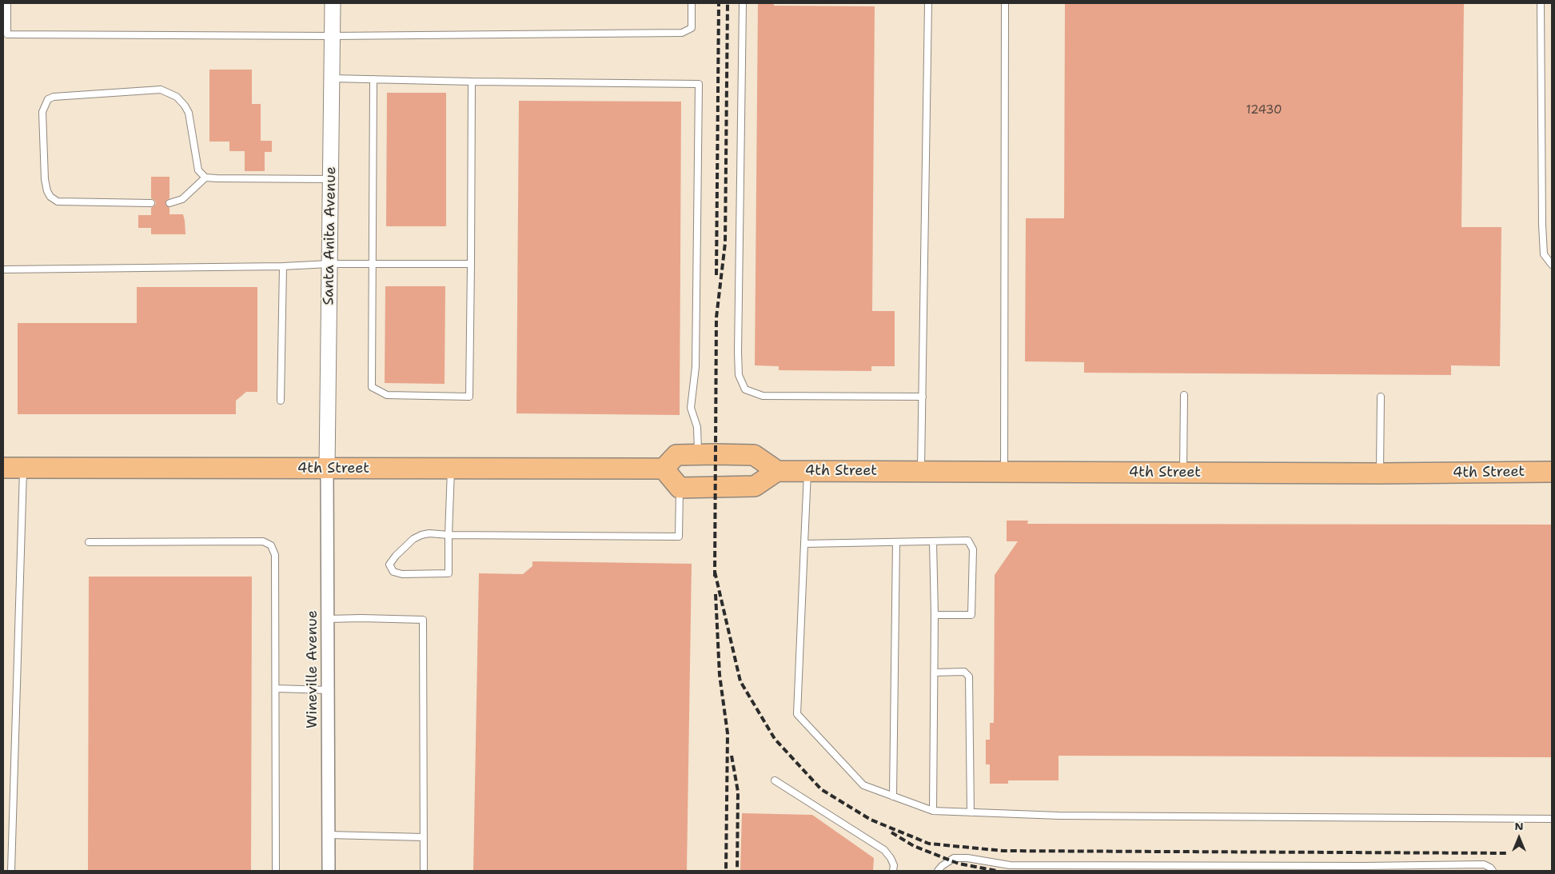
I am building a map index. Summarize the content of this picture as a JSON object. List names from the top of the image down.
{
  "streets": {
    "main road": ["4th Street"],
    "street": ["Santa Anita Avenue", "Wineville Avenue"]
  },
  "crossings": [
    ["Santa Anita Avenue", "4th Street"],
    ["Santa Anita Avenue", "Wineville Avenue"],
    ["4th Street", "Wineville Avenue"]
  ],
  "house_numbers": ["12430"],
  "north": "top"
}
